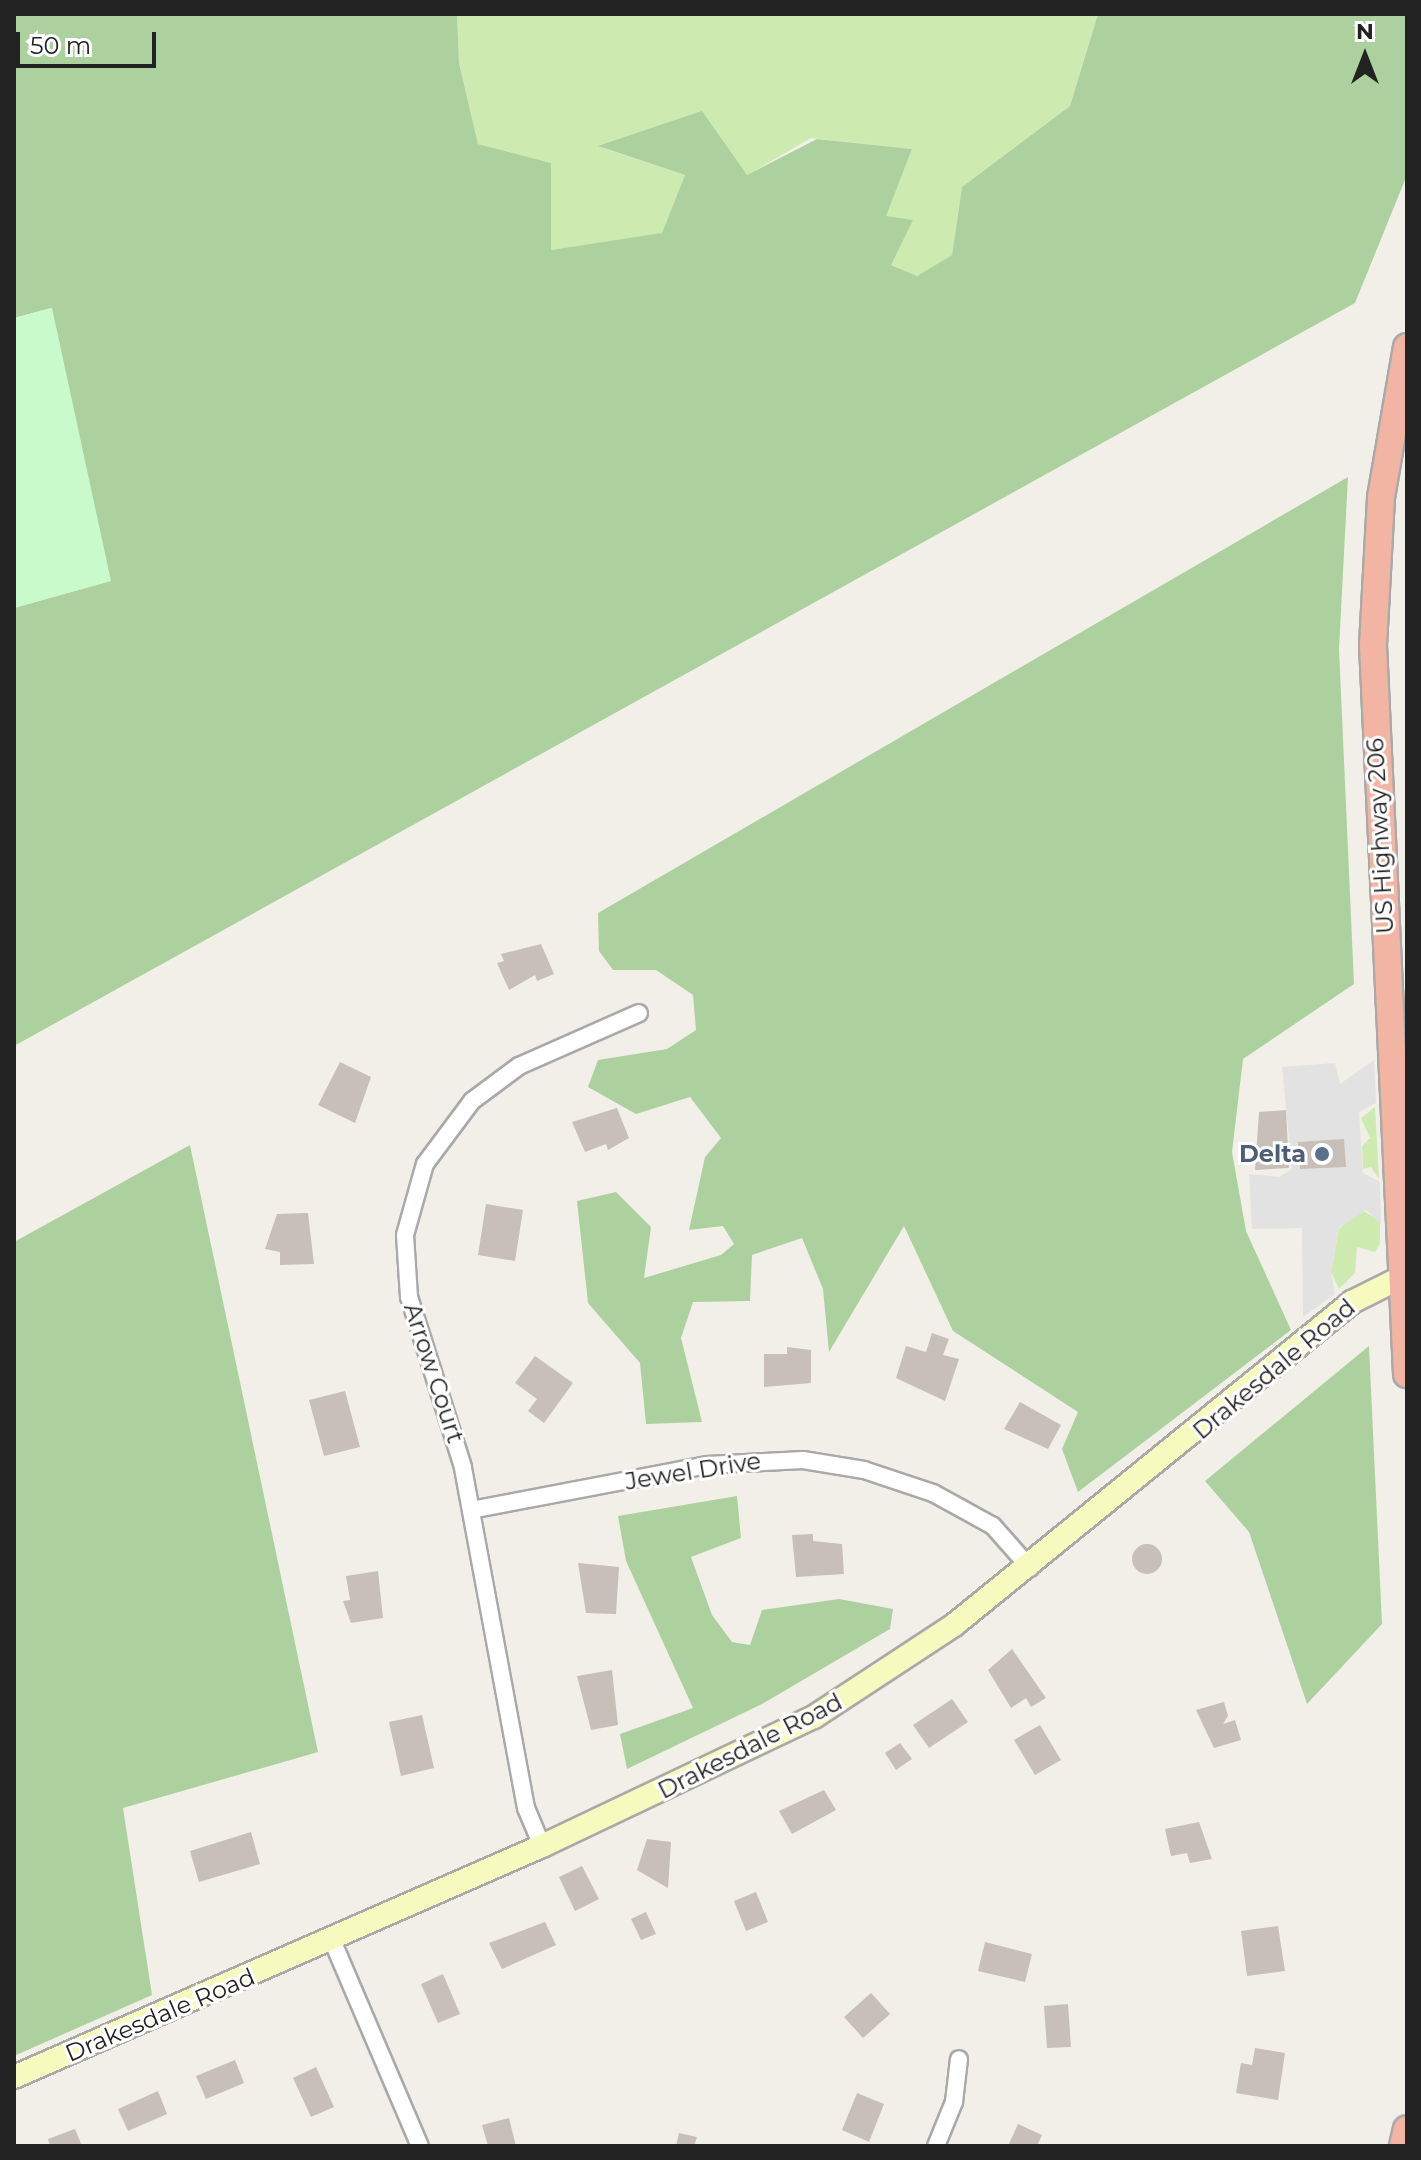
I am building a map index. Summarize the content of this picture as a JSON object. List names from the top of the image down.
{
  "streets": {
    "highway": ["US Highway 206"],
    "main road": ["Drakesdale Road"],
    "street": ["Arrow Court", "Jewel Drive"]
  },
  "crossings": [
    ["US Highway 206", "Drakesdale Road"],
    ["Drakesdale Road", "Arrow Court"],
    ["Drakesdale Road", "Jewel Drive"],
    ["Arrow Court", "Jewel Drive"]
  ],
  "places": ["Delta"],
  "scale_bar": "50 m",
  "north": "top"
}
